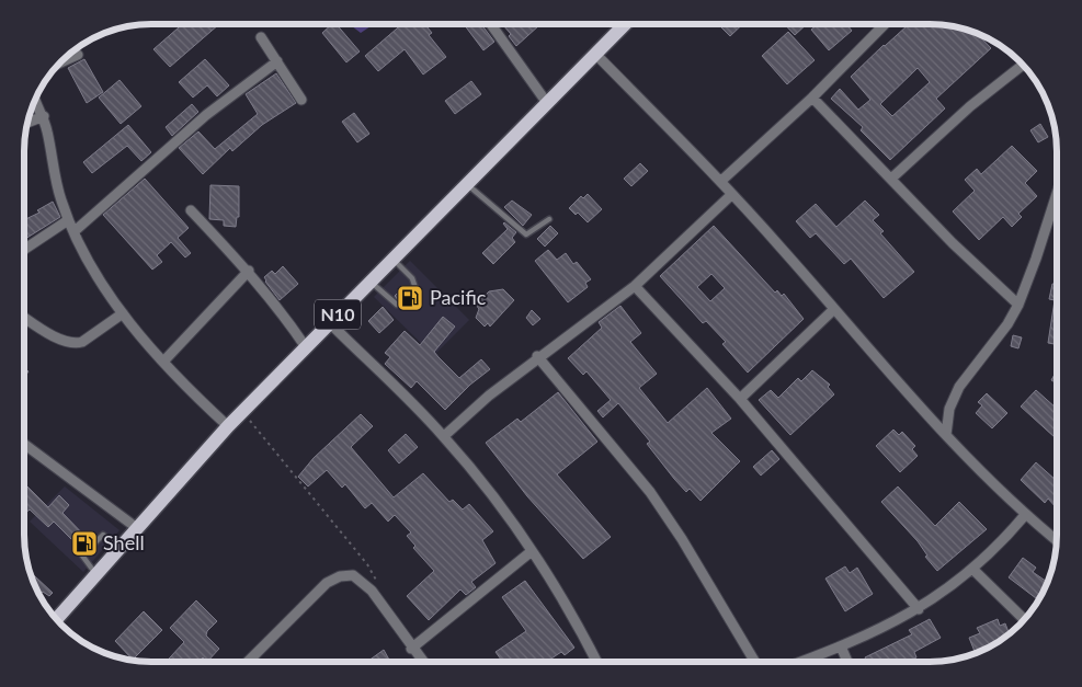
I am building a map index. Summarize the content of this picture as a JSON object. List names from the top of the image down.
{
  "streets": {
    "main road": ["N10"]
  },
  "places": {
    "fuel station": ["Pacific", "Shell"]
  }
}
